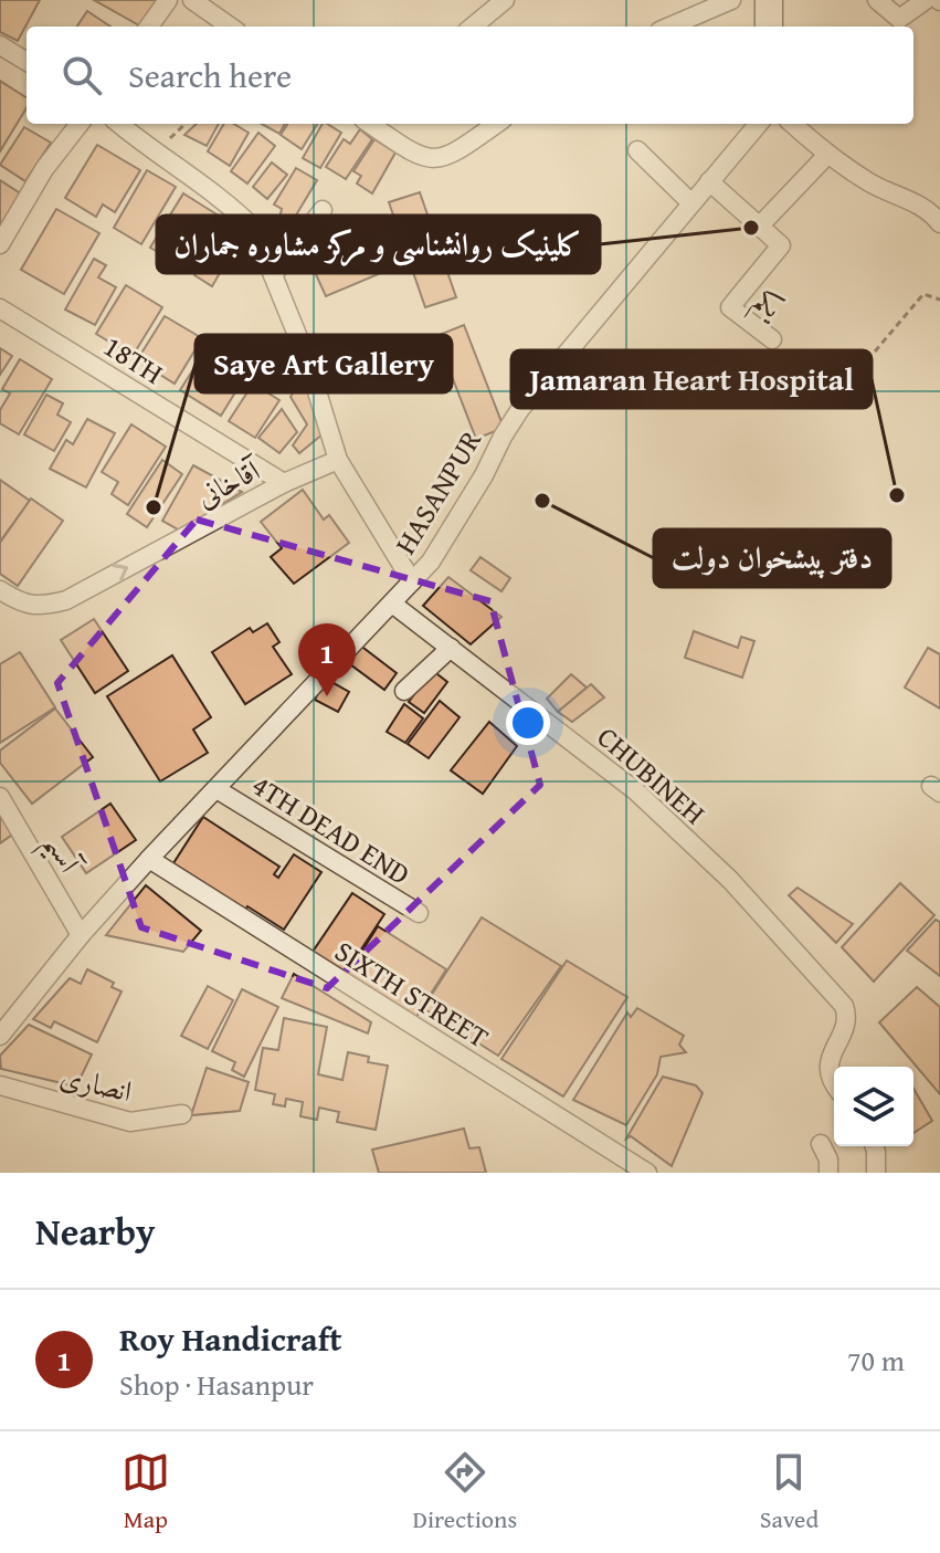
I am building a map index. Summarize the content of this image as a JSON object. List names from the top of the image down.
{
  "streets": {
    "street": [
      "یکم",
      "18TH",
      "آقاخانی",
      "HASANPUR",
      "CHUBINEH",
      "4TH DEAD END",
      "آسیم",
      "SIXTH STREET",
      "انصاری"
    ]
  },
  "crossings": [
    ["یکم", "HASANPUR"],
    ["18TH", "آقاخانی"],
    ["HASANPUR", "CHUBINEH"],
    ["HASANPUR", "4TH DEAD END"],
    ["HASANPUR", "آسیم"],
    ["HASANPUR", "SIXTH STREET"]
  ],
  "one_way": ["آقاخانی"],
  "places": [
    "کلینیک روانشناسی و مرکز مشاوره جماران",
    "Jamaran Heart Hospital",
    "دفتر پیشخوان دولت",
    "Saye Art Gallery"
  ],
  "page": {
    "search": "Search here",
    "pins": "1",
    "heading": "Nearby",
    "list": [
      {
        "mark": "1",
        "name": "Roy Handicraft",
        "note": "Shop · Hasanpur",
        "value": "70 m"
      }
    ],
    "nav": ["Map", "Directions", "Saved"]
  }
}
